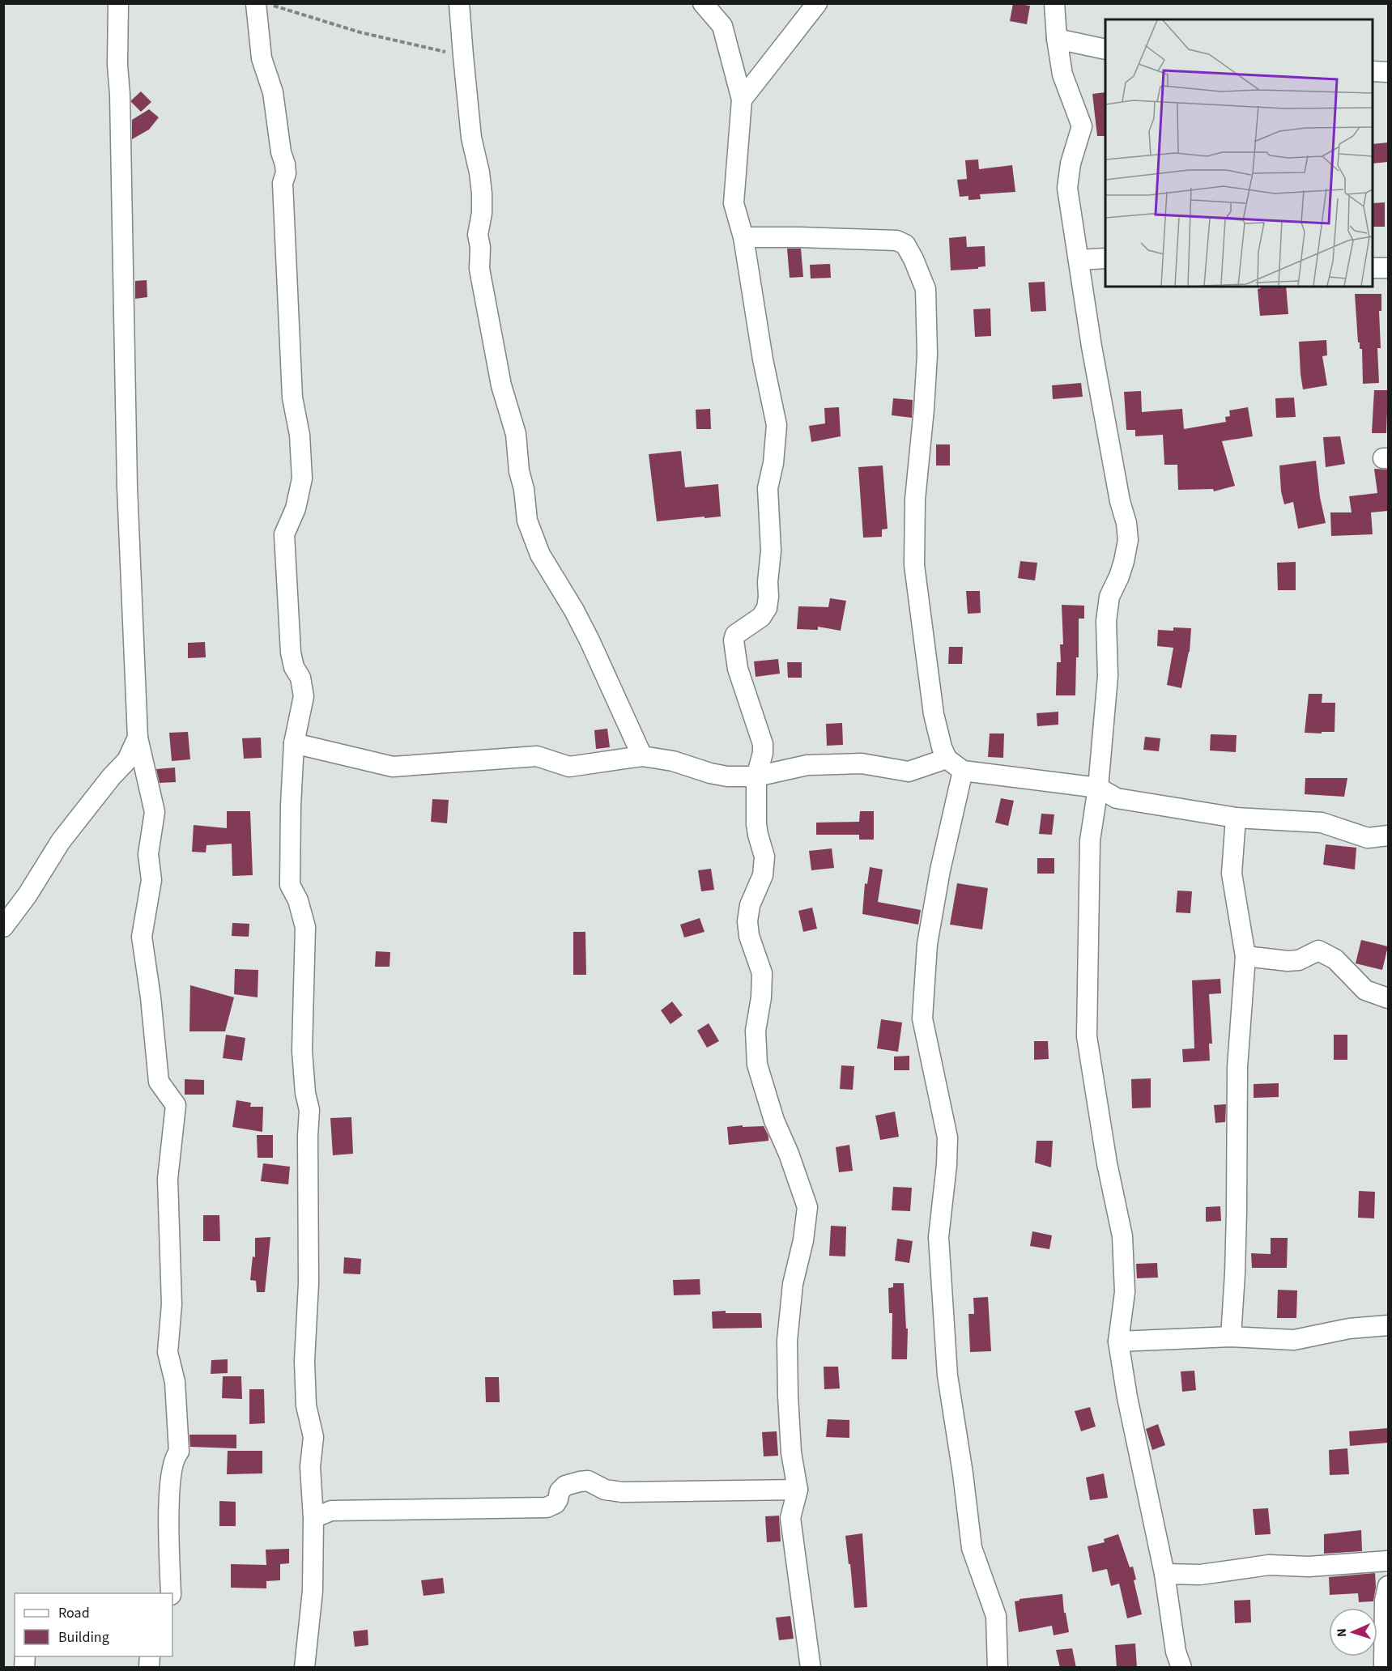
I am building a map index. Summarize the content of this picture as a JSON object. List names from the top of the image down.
{
  "legend": ["Road", "Building"],
  "north": "left"
}
